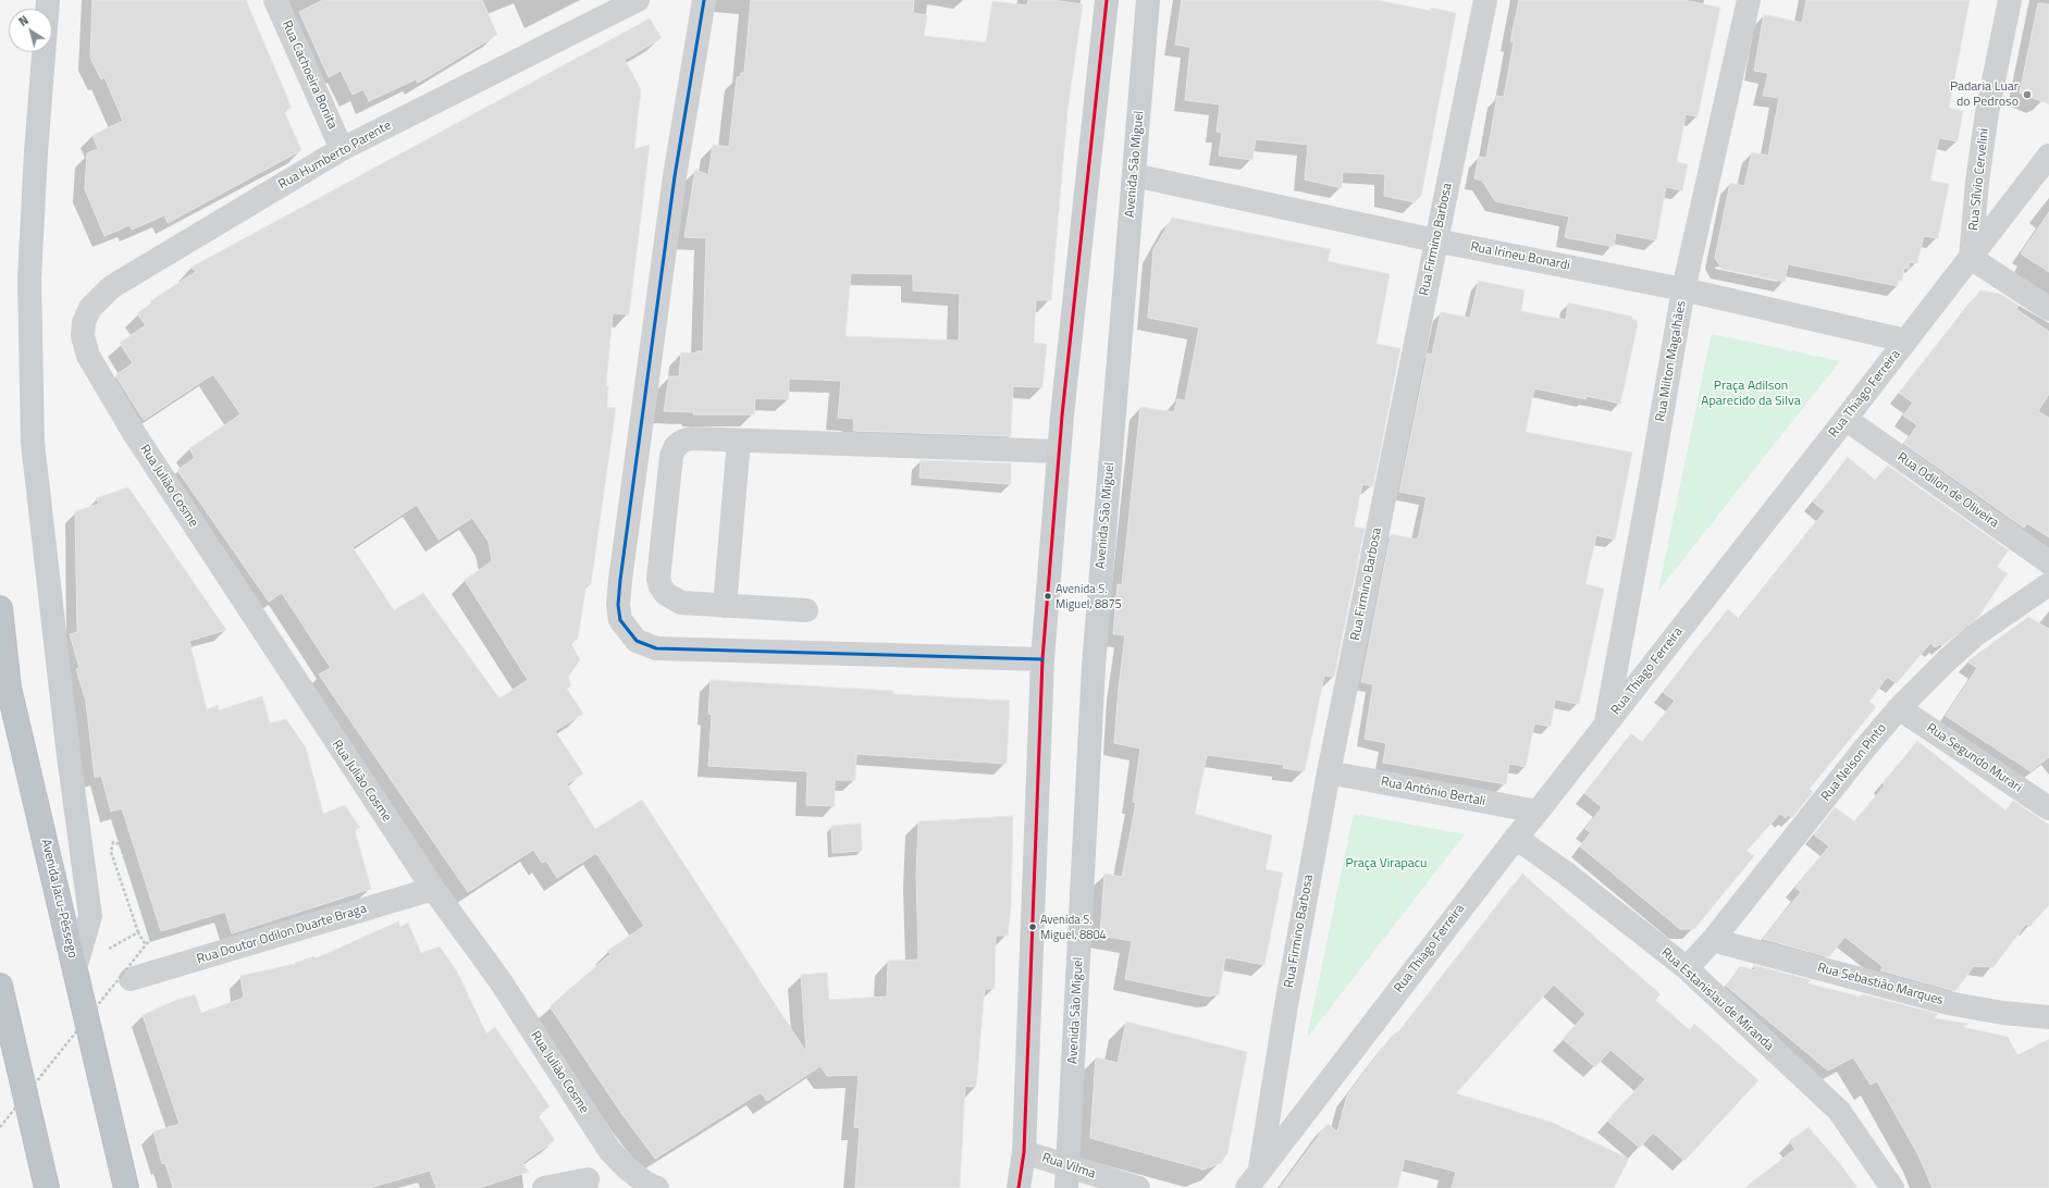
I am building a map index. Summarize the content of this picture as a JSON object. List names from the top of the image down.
{
  "streets": {
    "highway": ["Avenida Jacu-Pêssego"],
    "main road": ["Avenida São Miguel"],
    "street": [
      "Rua Cachoeira Bonita",
      "Rua Humberto Parente",
      "Rua Sílvio Cervelini",
      "Rua Firmino Barbosa",
      "Rua Irineu Bonardi",
      "Rua Milton Magalhães",
      "Rua Thiago Ferreira",
      "Rua Julião Cosme",
      "Rua Odilon de Oliveira",
      "Rua Segundo Murari",
      "Rua Nelson Pinto",
      "Rua Antônio Bertali",
      "Rua Doutor Odilon Duarte Braga",
      "Rua Sebastião Marques",
      "Rua Estanislau de Miranda",
      "Rua Vilma"
    ]
  },
  "crossings": [
    ["Rua Cachoeira Bonita", "Rua Humberto Parente"],
    ["Rua Humberto Parente", "Rua Julião Cosme"],
    ["Avenida São Miguel", "Rua Irineu Bonardi"],
    ["Avenida São Miguel", "Rua Vilma"],
    ["Rua Sílvio Cervelini", "Rua Thiago Ferreira"],
    ["Rua Firmino Barbosa", "Rua Irineu Bonardi"],
    ["Rua Firmino Barbosa", "Rua Thiago Ferreira"],
    ["Rua Firmino Barbosa", "Rua Antônio Bertali"],
    ["Rua Irineu Bonardi", "Rua Milton Magalhães"],
    ["Rua Irineu Bonardi", "Rua Thiago Ferreira"],
    ["Rua Milton Magalhães", "Rua Thiago Ferreira"],
    ["Rua Thiago Ferreira", "Rua Odilon de Oliveira"],
    ["Rua Thiago Ferreira", "Rua Antônio Bertali"],
    ["Rua Thiago Ferreira", "Rua Estanislau de Miranda"],
    ["Rua Julião Cosme", "Rua Doutor Odilon Duarte Braga"],
    ["Rua Segundo Murari", "Rua Nelson Pinto"],
    ["Rua Nelson Pinto", "Rua Sebastião Marques"],
    ["Rua Nelson Pinto", "Rua Estanislau de Miranda"]
  ],
  "parks": ["Praça Adilson Aparecido da Silva", "Praça Virapacu"],
  "places": ["Padaria Luar do Pedroso", "Avenida S. Miguel, 8875", "Avenida S. Miguel, 8804"],
  "north": "top left"
}
